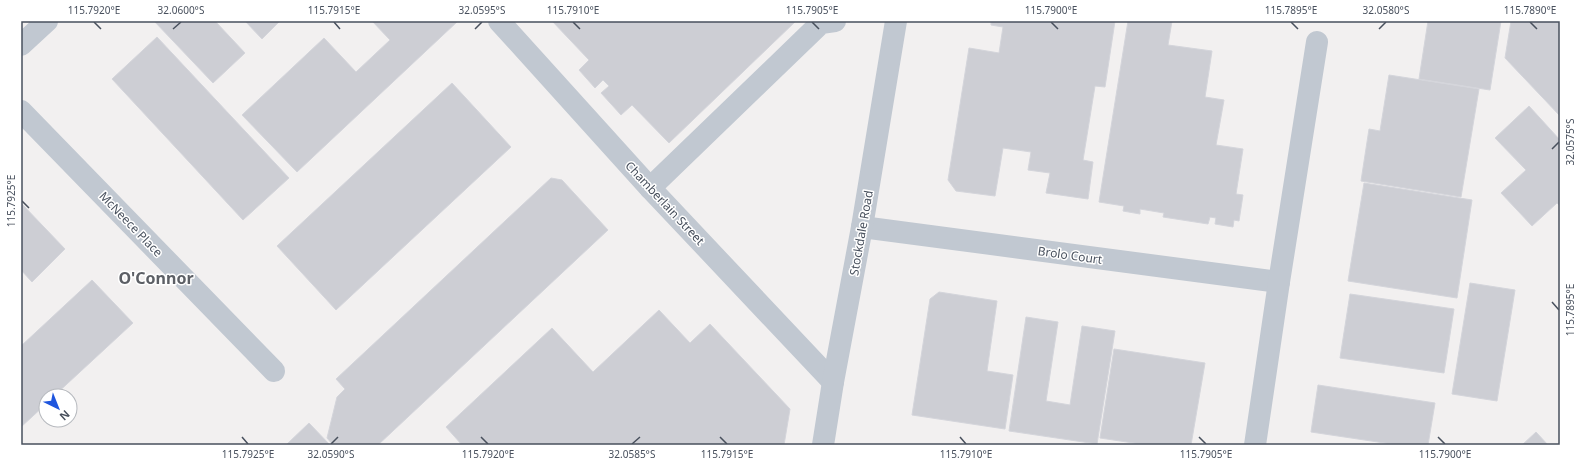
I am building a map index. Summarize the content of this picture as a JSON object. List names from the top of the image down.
{
  "streets": {
    "street": [
      "Chamberlain Street",
      "McNeece Place",
      "Stockdale Road",
      "Brolo Court"
    ]
  },
  "crossings": [
    ["Chamberlain Street", "Stockdale Road"],
    ["Stockdale Road", "Brolo Court"]
  ],
  "districts": ["O'Connor"],
  "north": "bottom right",
  "coordinates": [
    "115.7920°E",
    "32.0600°S",
    "115.7915°E",
    "32.0595°S",
    "115.7910°E",
    "115.7905°E",
    "115.7900°E",
    "115.7895°E",
    "32.0580°S",
    "115.7890°E",
    "32.0575°S",
    "115.7925°E",
    "32.0590°S",
    "32.0585°S"
  ]
}
